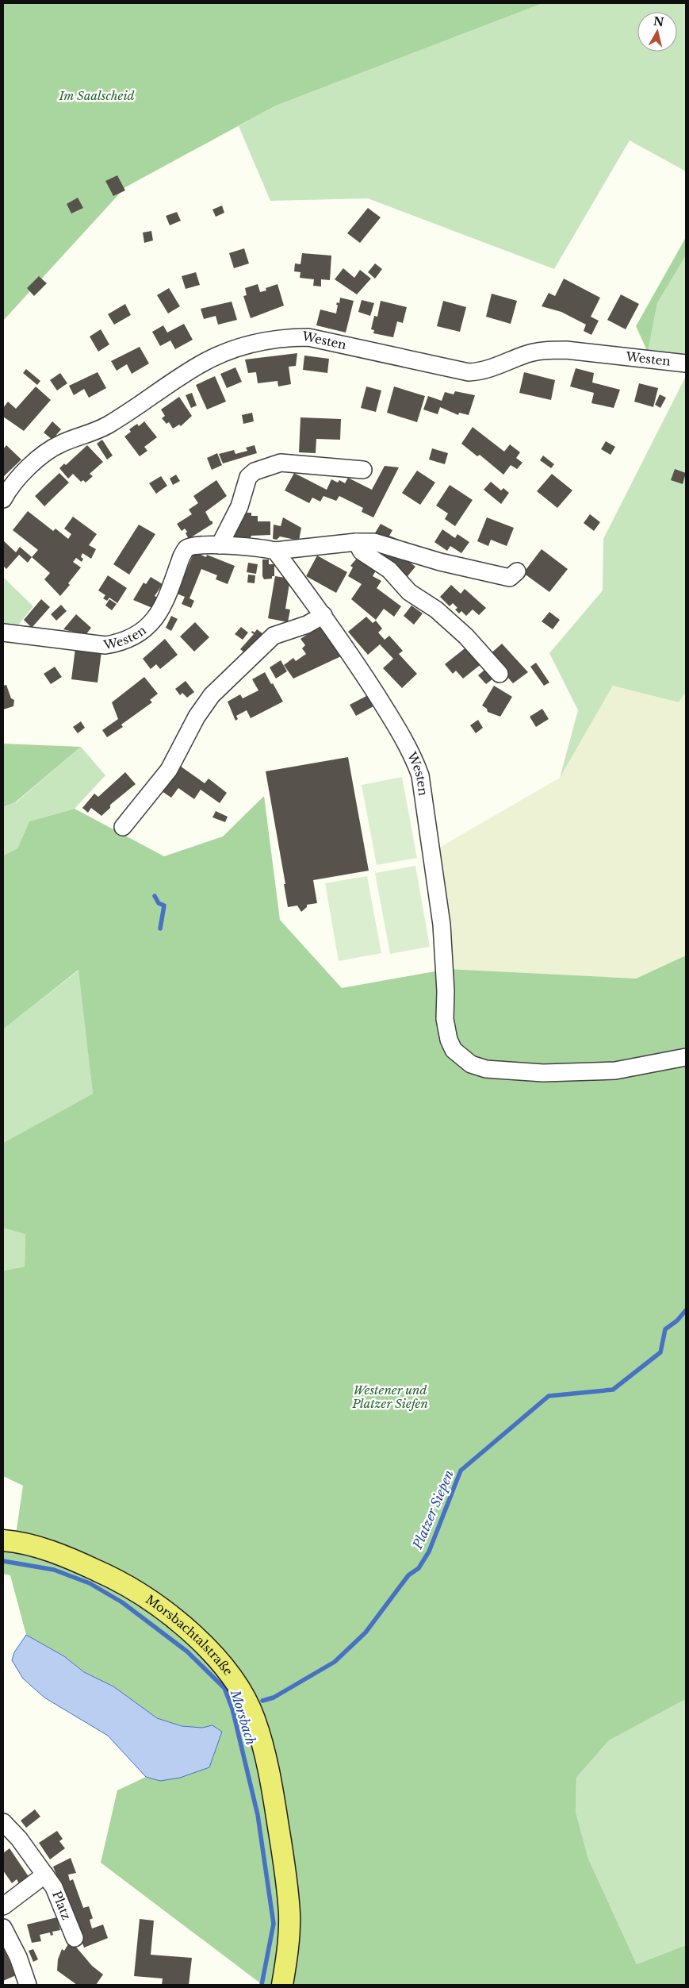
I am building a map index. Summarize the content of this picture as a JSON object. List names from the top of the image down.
{
  "streets": {
    "main road": ["Morsbachtalstraße"],
    "street": ["Westen", "Platz"]
  },
  "water": ["Platzer Siepen", "Morsbach"],
  "parks": ["Im Saalscheid", "Westener und Platzer Siefen"],
  "north": "top"
}
